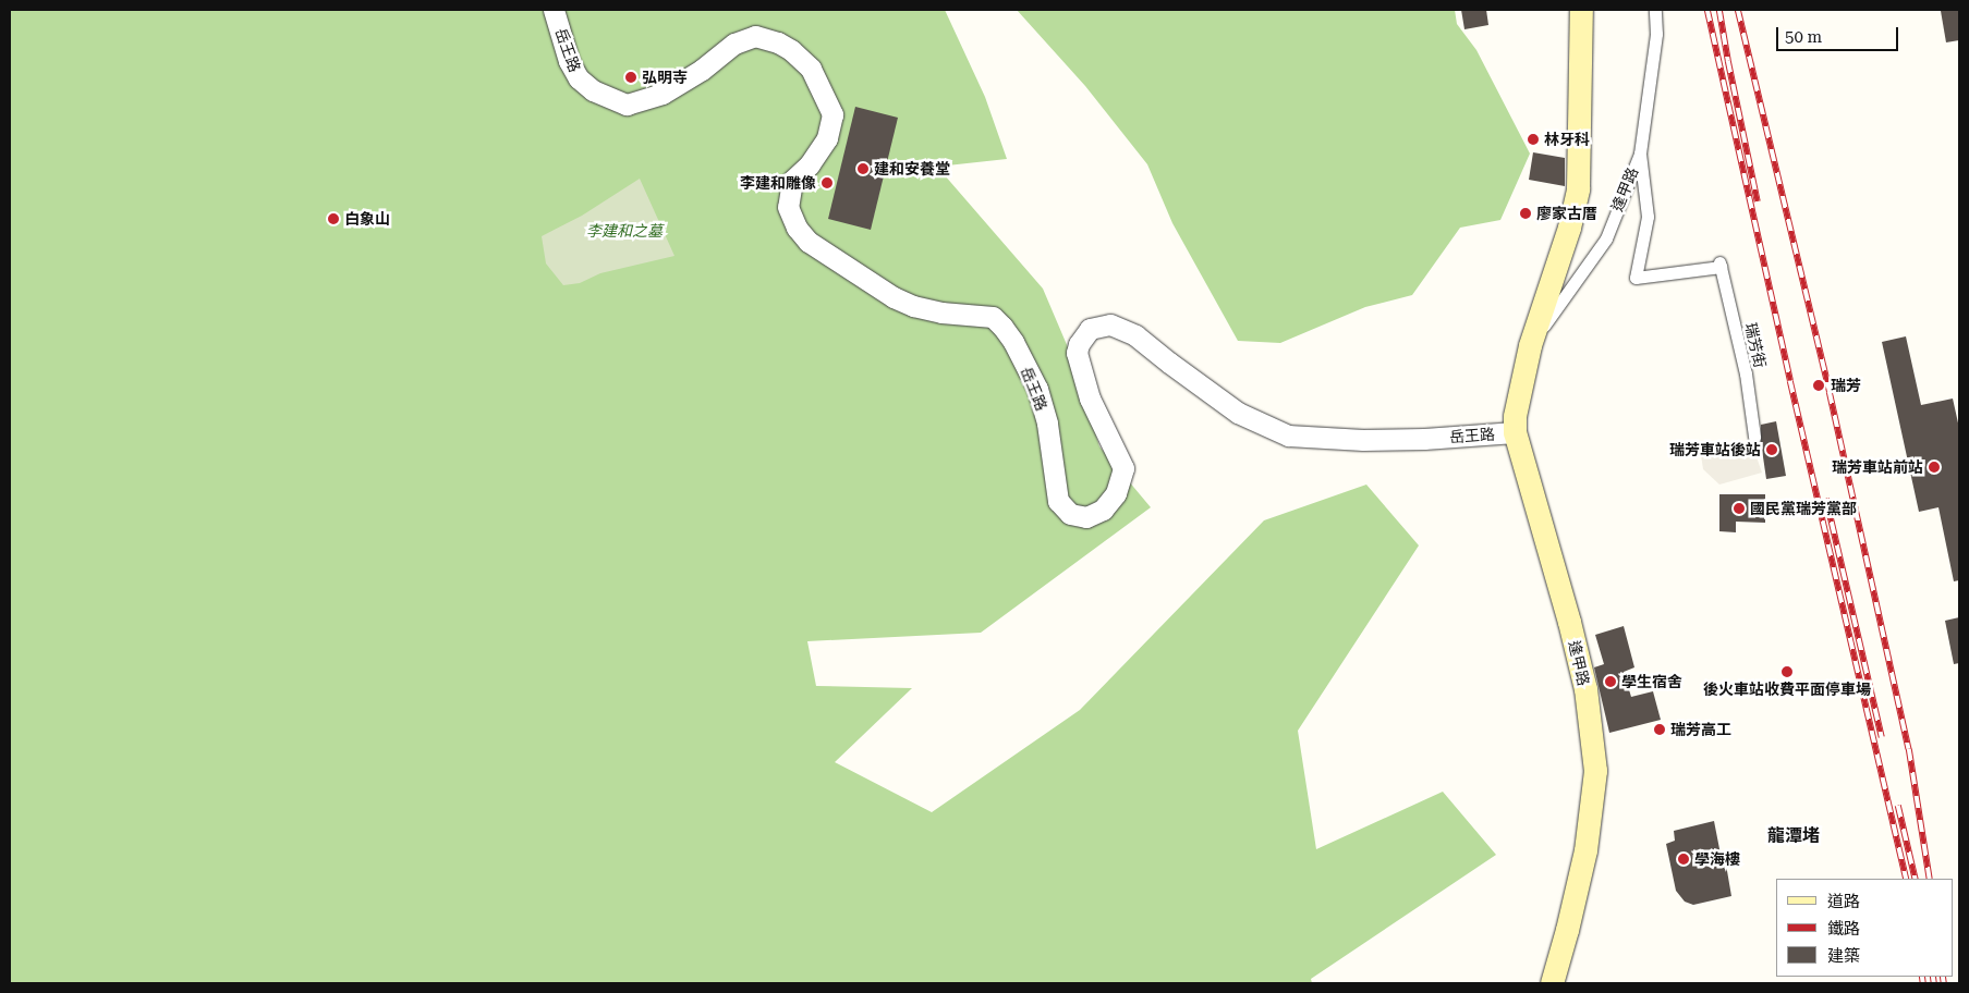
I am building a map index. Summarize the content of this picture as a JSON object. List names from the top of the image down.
{
  "streets": {
    "main road": ["逢甲路"],
    "street": ["岳王路", "瑞芳街"]
  },
  "crossings": [
    ["岳王路", "逢甲路"],
    ["逢甲路", "瑞芳街"]
  ],
  "districts": ["龍潭堵"],
  "parks": ["李建和之墓"],
  "places": [
    "弘明寺",
    "林牙科",
    "建和安養堂",
    "李建和雕像",
    "廖家古厝",
    "白象山",
    "瑞芳",
    "瑞芳車站後站",
    "瑞芳車站前站",
    "國民黨瑞芳黨部",
    "後火車站收費平面停車場",
    "學生宿舍",
    "瑞芳高工",
    "學海樓"
  ],
  "legend": ["道路", "鐵路", "建築"],
  "scale_bar": "50 m"
}
